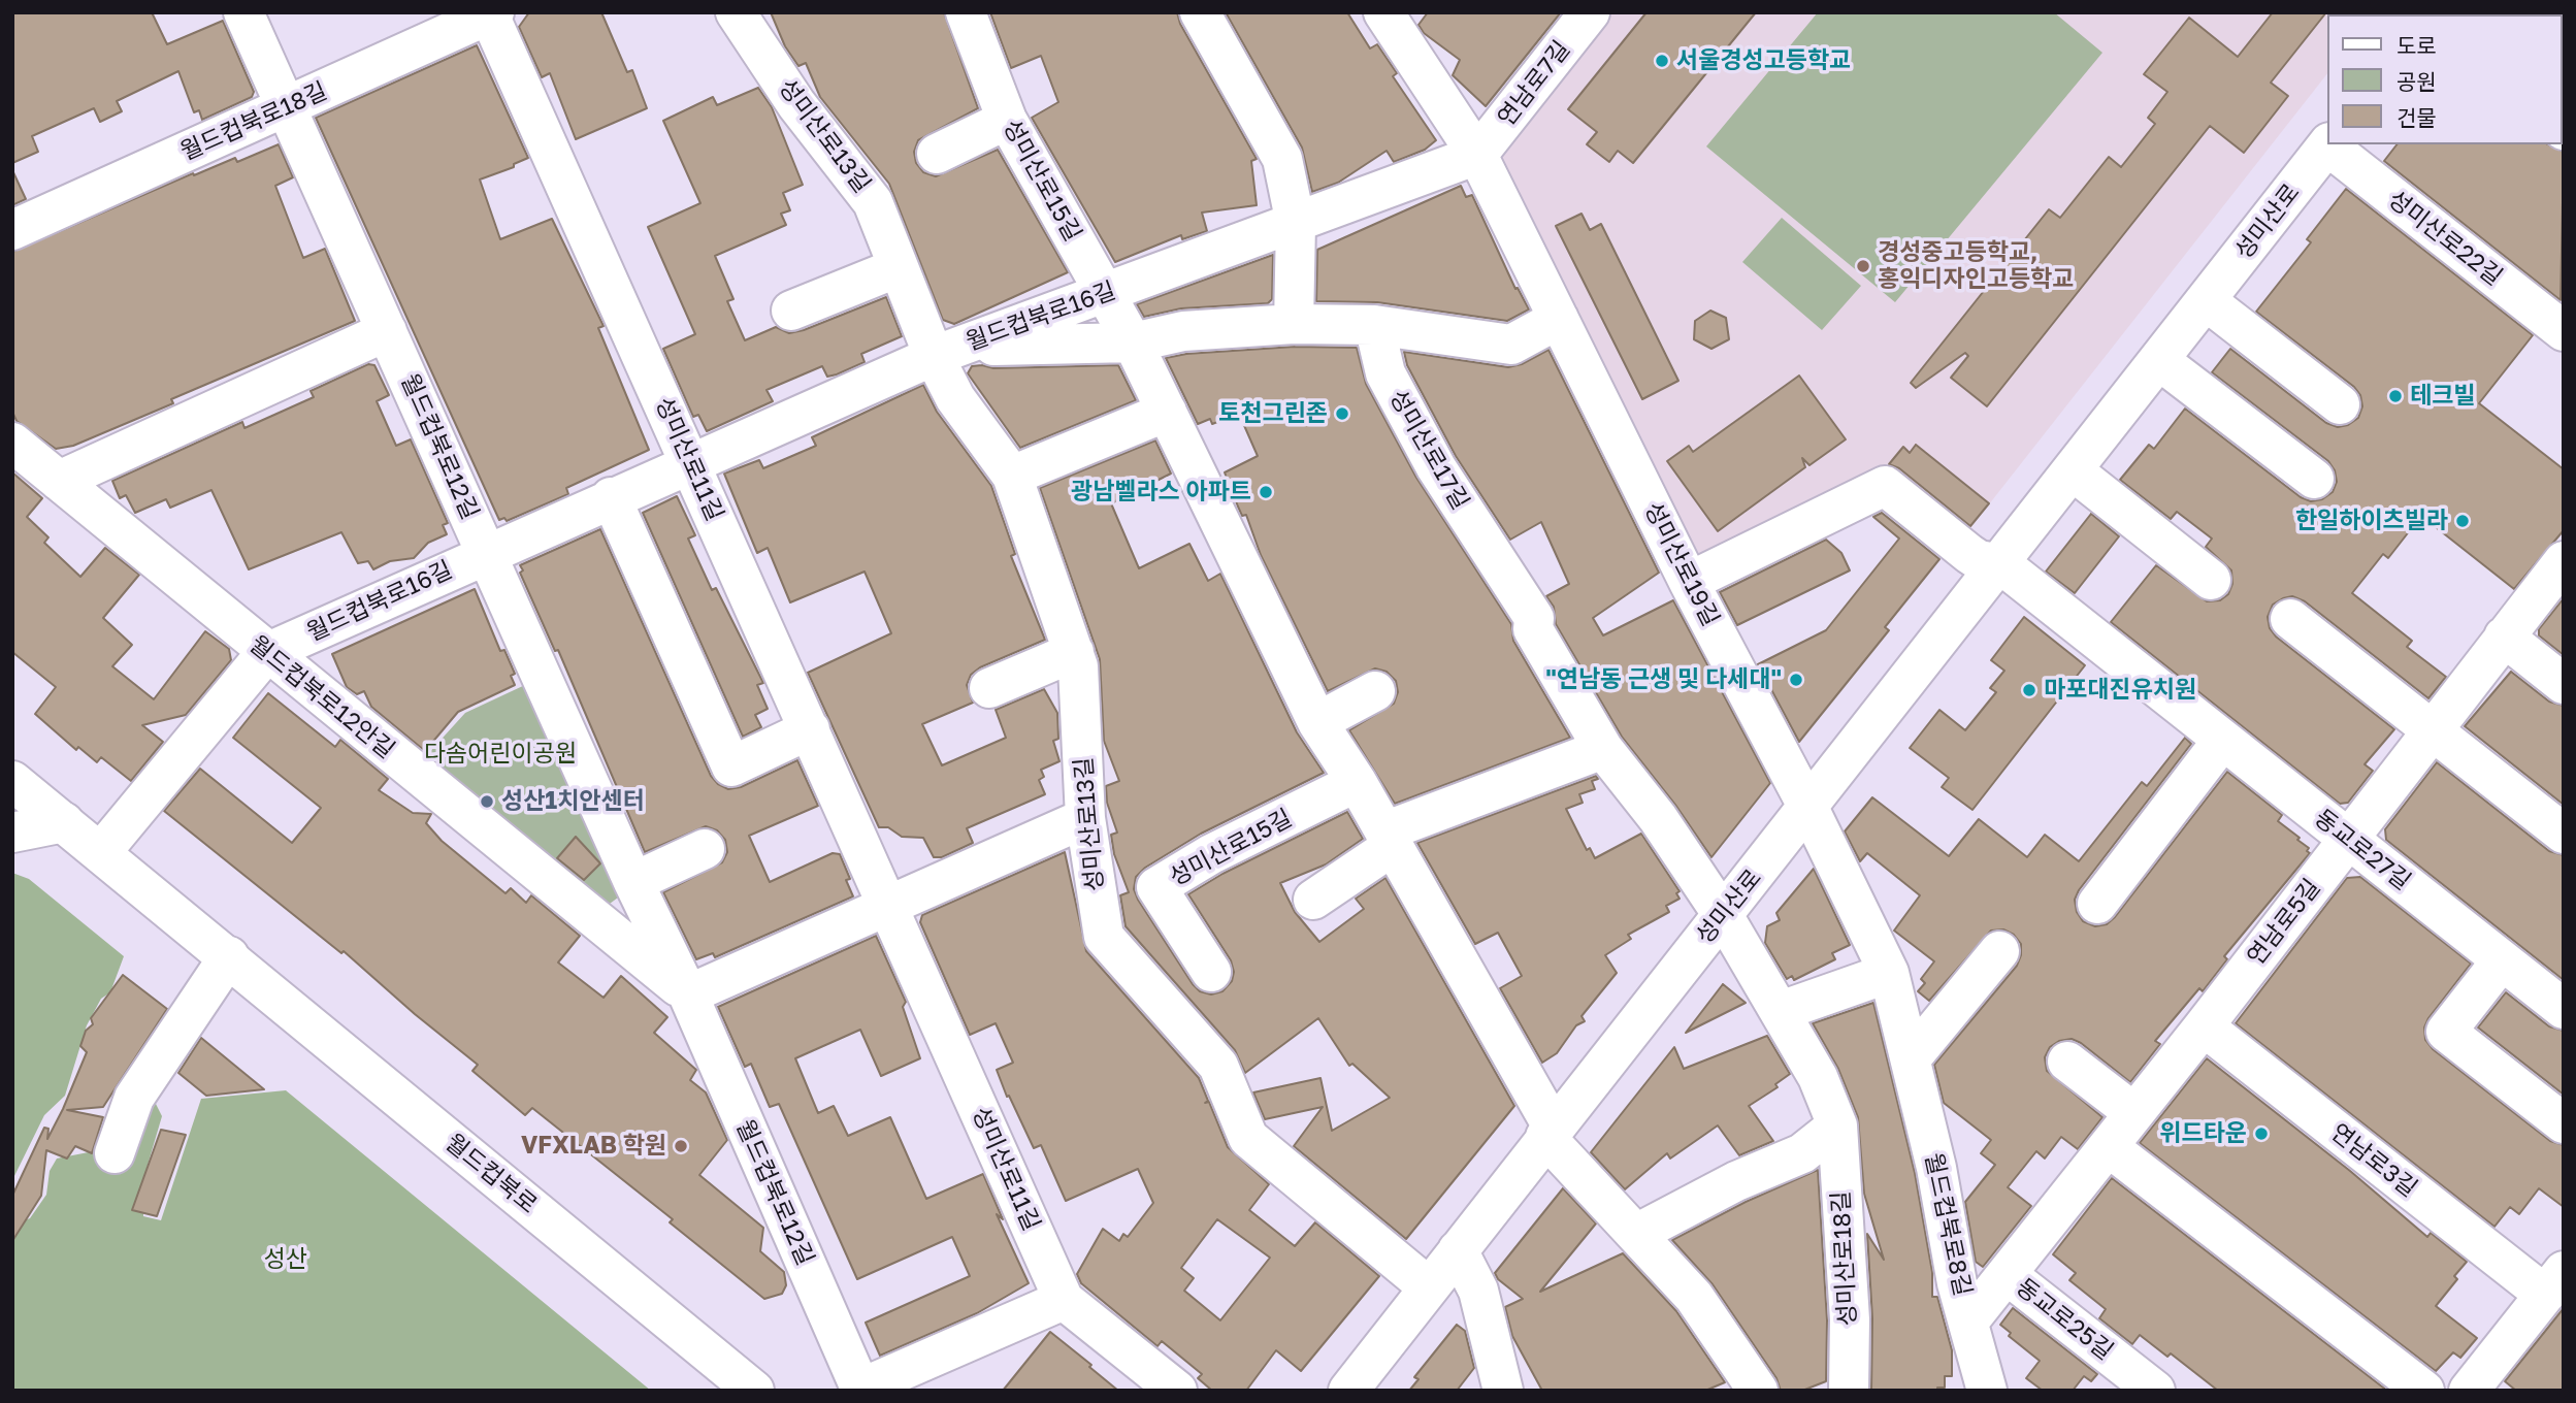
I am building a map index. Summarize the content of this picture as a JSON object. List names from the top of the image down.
{
  "streets": {
    "street": [
      "연남로7길",
      "월드컵북로18길",
      "성미산로13길",
      "성미산로15길",
      "성미산로",
      "성미산로22길",
      "월드컵북로16길",
      "월드컵북로12길",
      "성미산로17길",
      "성미산로11길",
      "성미산로19길",
      "월드컵북로12안길",
      "동교로27길",
      "연남로5길",
      "연남로3길",
      "월드컵북로",
      "월드컵북로8길",
      "성미산로18길",
      "동교로25길"
    ]
  },
  "crossings": [
    ["연남로7길", "월드컵북로16길"],
    ["연남로7길", "성미산로19길"],
    ["월드컵북로18길", "월드컵북로12길"],
    ["월드컵북로18길", "성미산로11길"],
    ["성미산로13길", "성미산로"],
    ["성미산로13길", "월드컵북로16길"],
    ["성미산로15길", "성미산로"],
    ["성미산로15길", "월드컵북로16길"],
    ["성미산로", "성미산로22길"],
    ["성미산로", "성미산로17길"],
    ["성미산로", "성미산로19길"],
    ["성미산로", "동교로27길"],
    ["성미산로", "월드컵북로8길"],
    ["성미산로", "성미산로18길"],
    ["월드컵북로16길", "월드컵북로12길"],
    ["월드컵북로16길", "성미산로11길"],
    ["월드컵북로16길", "성미산로19길"],
    ["월드컵북로16길", "월드컵북로12안길"],
    ["월드컵북로16길", "월드컵북로"],
    ["월드컵북로12길", "월드컵북로12안길"],
    ["성미산로17길", "성미산로18길"],
    ["성미산로19길", "월드컵북로8길"],
    ["동교로27길", "연남로5길"],
    ["연남로5길", "연남로3길"],
    ["연남로5길", "월드컵북로8길"],
    ["연남로5길", "동교로25길"]
  ],
  "parks": ["다솜어린이공원", "성산"],
  "places": [
    "서울경성고등학교",
    "경성중고등학교, 홍익디자인고등학교",
    "테크빌",
    "토천그린존",
    "광남벨라스 아파트",
    "한일하이츠빌라",
    "\"연남동 근생 및 다세대\"",
    "마포대진유치원",
    "성산1치안센터",
    "위드타운",
    "VFXLAB 학원"
  ],
  "legend": ["도로", "공원", "건물"]
}
